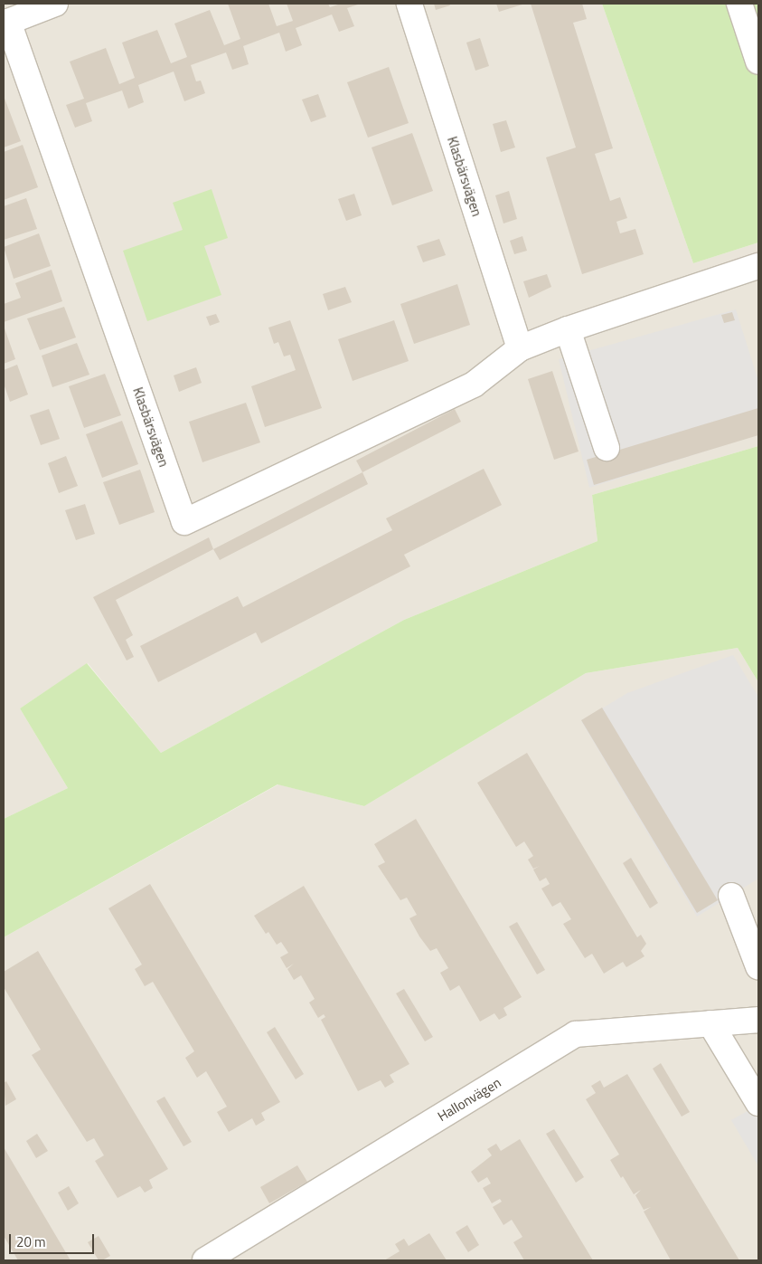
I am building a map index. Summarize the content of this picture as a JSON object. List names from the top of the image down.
{
  "streets": {
    "street": ["Klasbärsvägen", "Hallonvägen"]
  },
  "scale_bar": "20 m"
}
